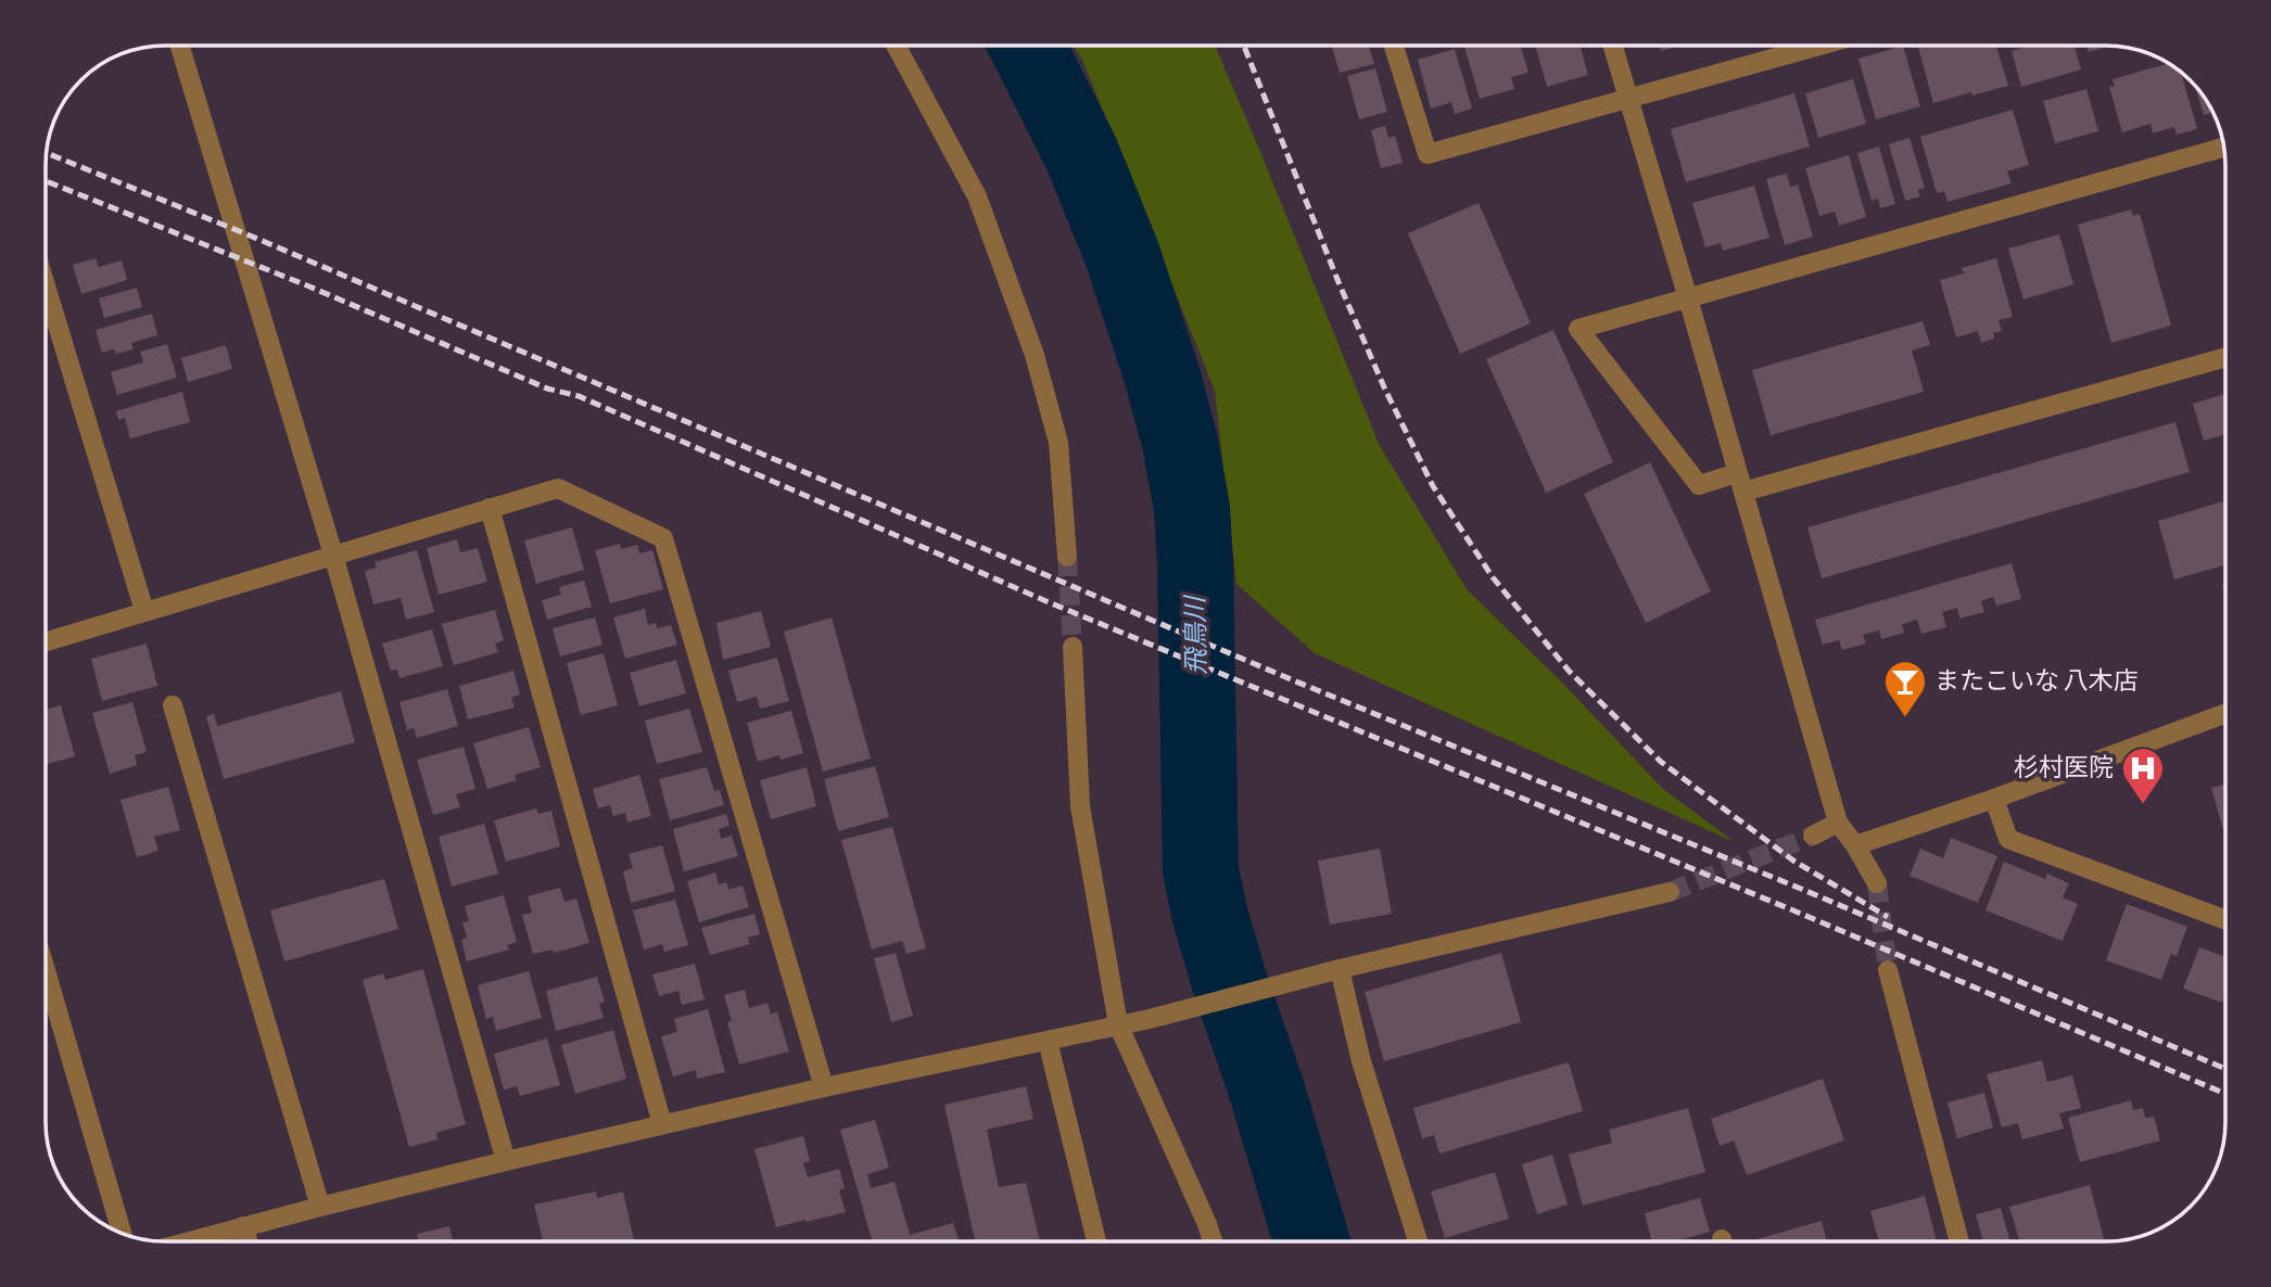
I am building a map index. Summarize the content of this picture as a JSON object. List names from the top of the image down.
{
  "water": ["飛鳥川"],
  "places": {
    "bar": ["またこいな 八木店"],
    "hospital": ["杉村医院"]
  }
}
